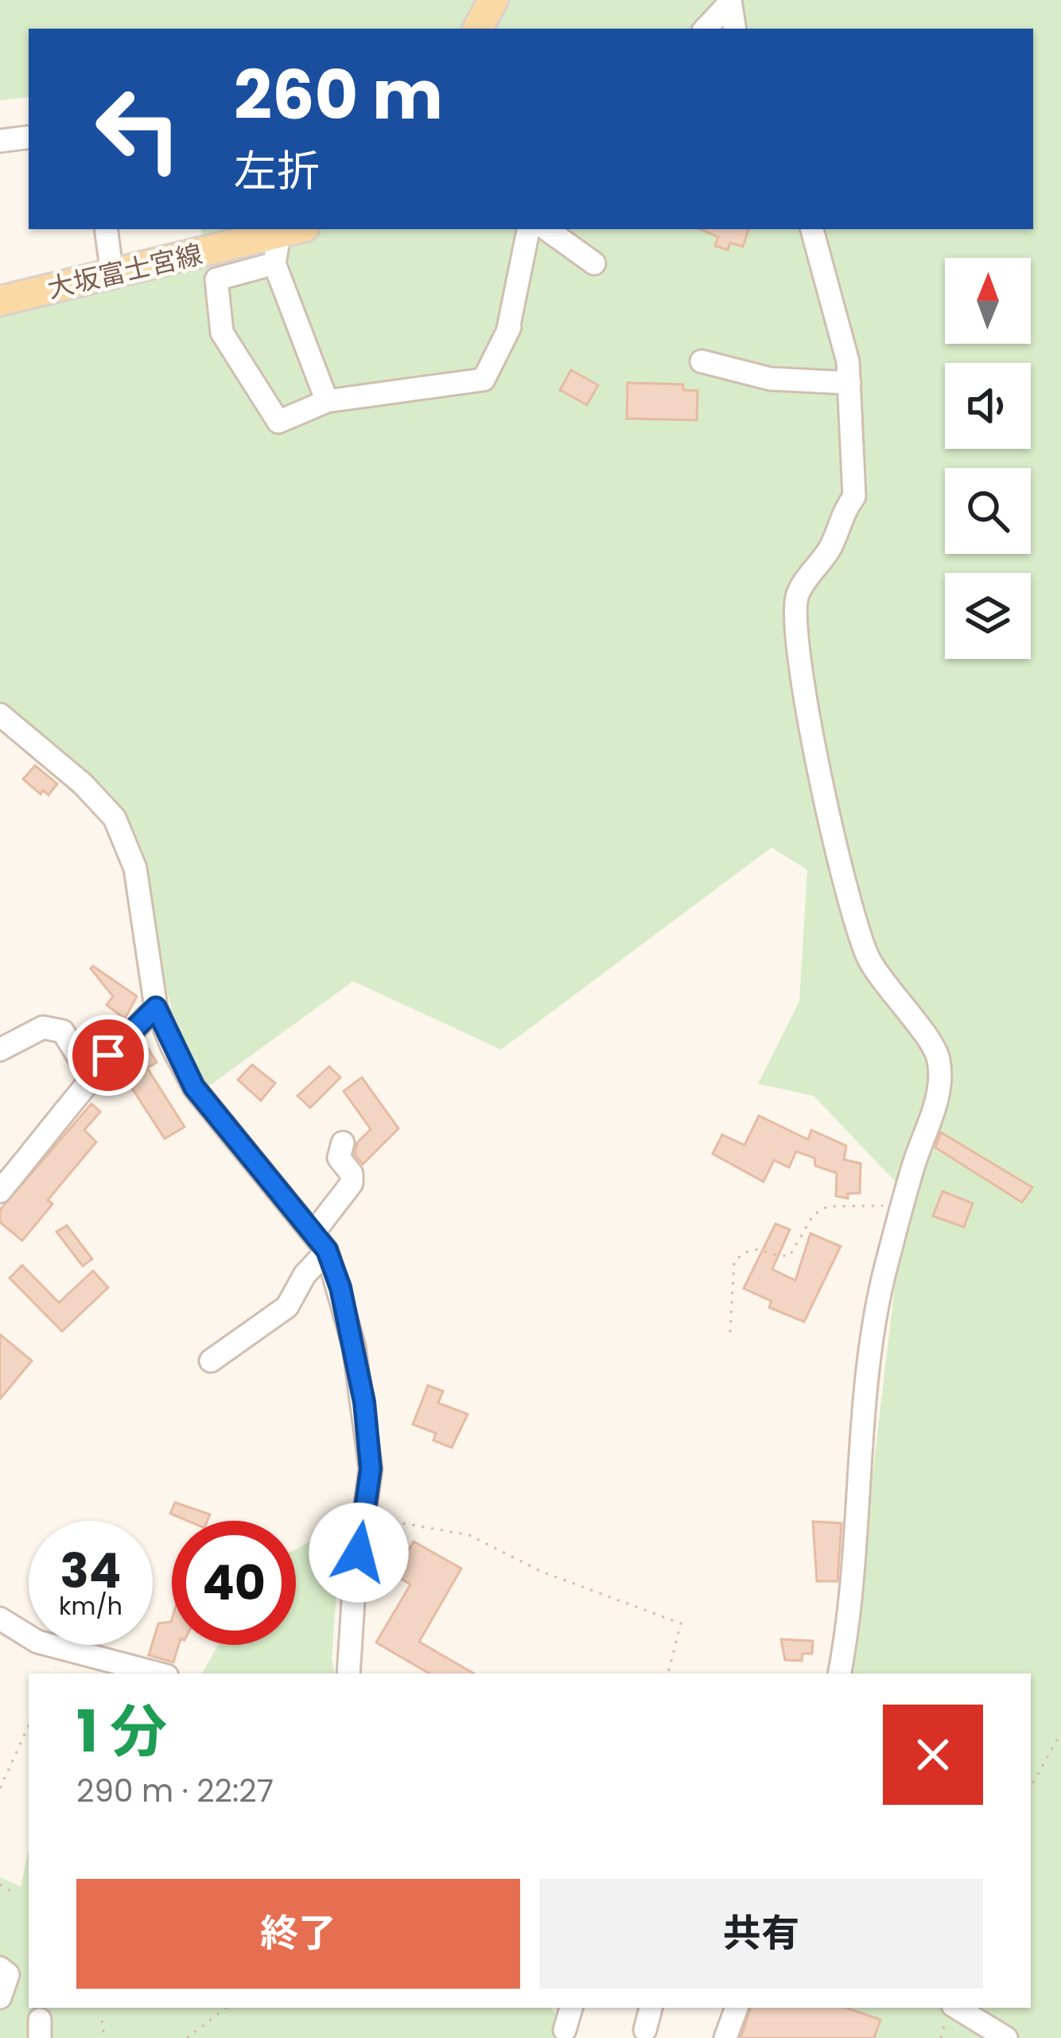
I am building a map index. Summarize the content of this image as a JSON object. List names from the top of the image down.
{
  "streets": {
    "main road": ["大坂富士宮線"]
  },
  "north": "top",
  "page": {
    "turn": ["260 m", "左折"],
    "speed": "34 km/h",
    "limit": "40",
    "heading": ["1 分", "290 m · 22:27"],
    "buttons": ["終了", "共有"]
  }
}
